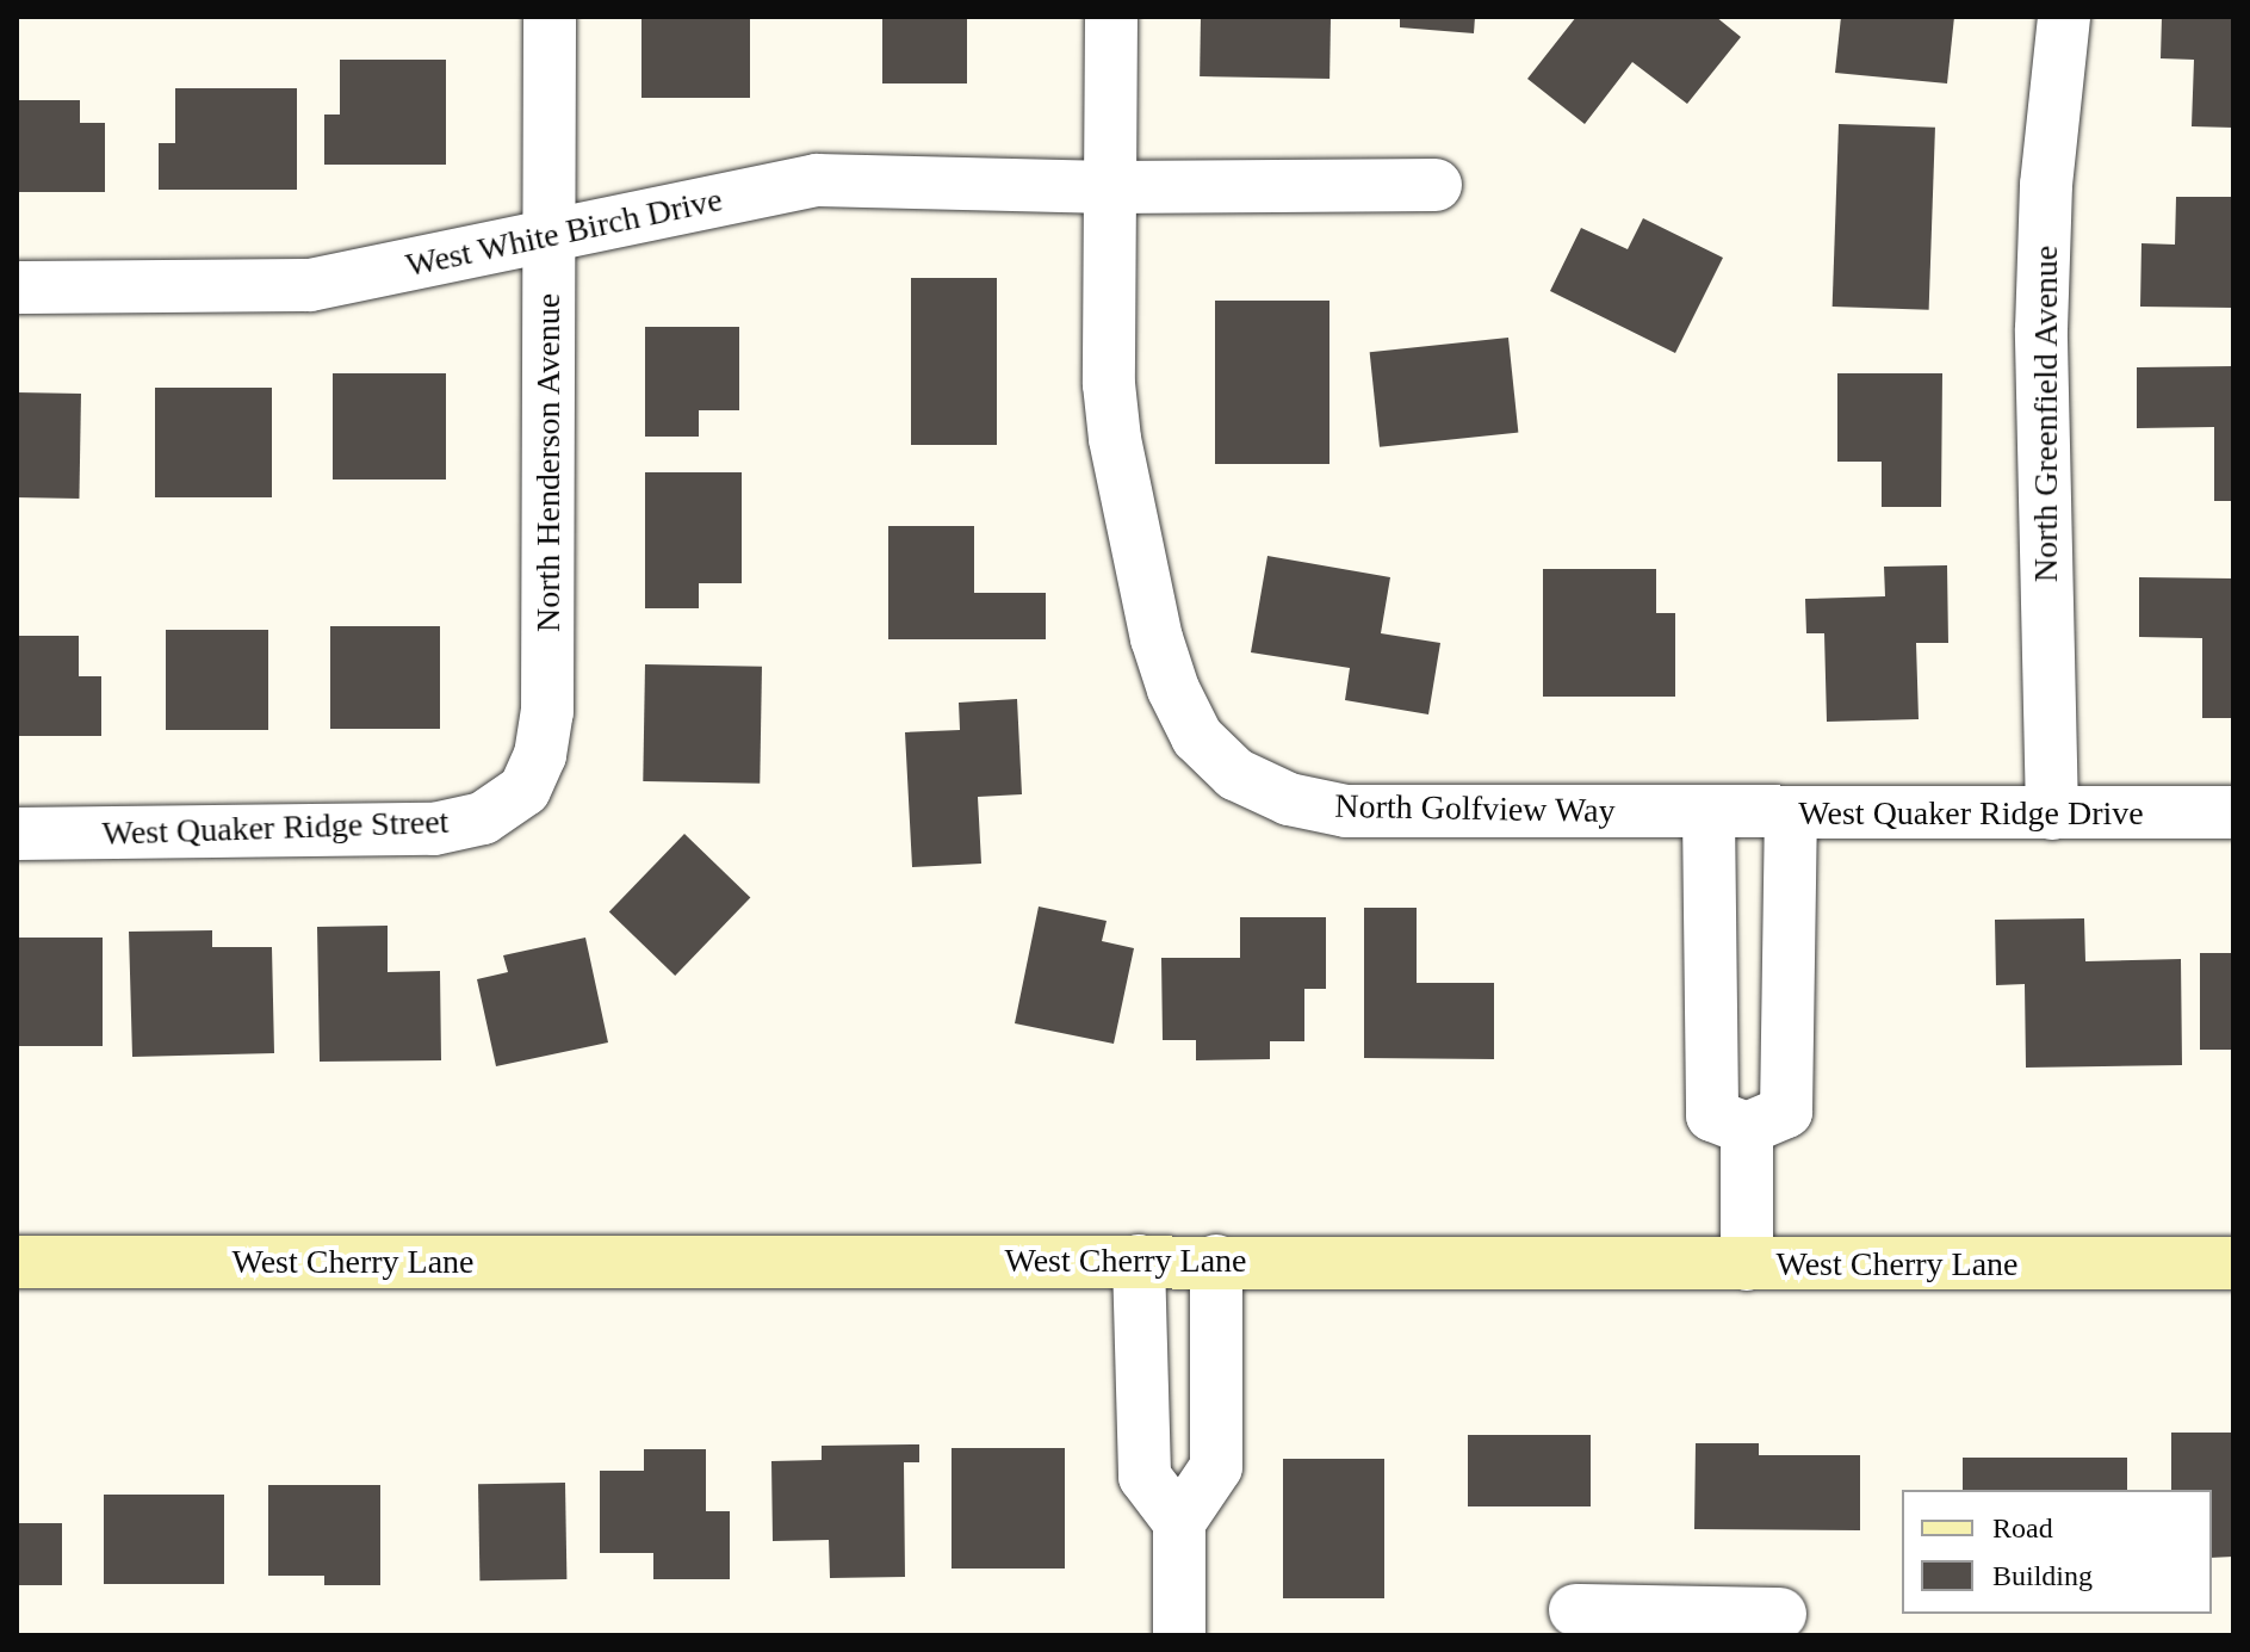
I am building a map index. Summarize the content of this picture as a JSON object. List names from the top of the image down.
{
  "streets": {
    "main road": ["West Cherry Lane"],
    "street": [
      "West White Birch Drive",
      "North Greenfield Avenue",
      "North Henderson Avenue",
      "North Golfview Way",
      "West Quaker Ridge Drive",
      "West Quaker Ridge Street"
    ]
  },
  "crossings": [
    ["West White Birch Drive", "North Henderson Avenue"],
    ["West White Birch Drive", "North Golfview Way"],
    ["North Greenfield Avenue", "West Quaker Ridge Drive"],
    ["North Henderson Avenue", "West Quaker Ridge Street"],
    ["North Golfview Way", "West Quaker Ridge Drive"]
  ],
  "legend": ["Road", "Building"]
}
